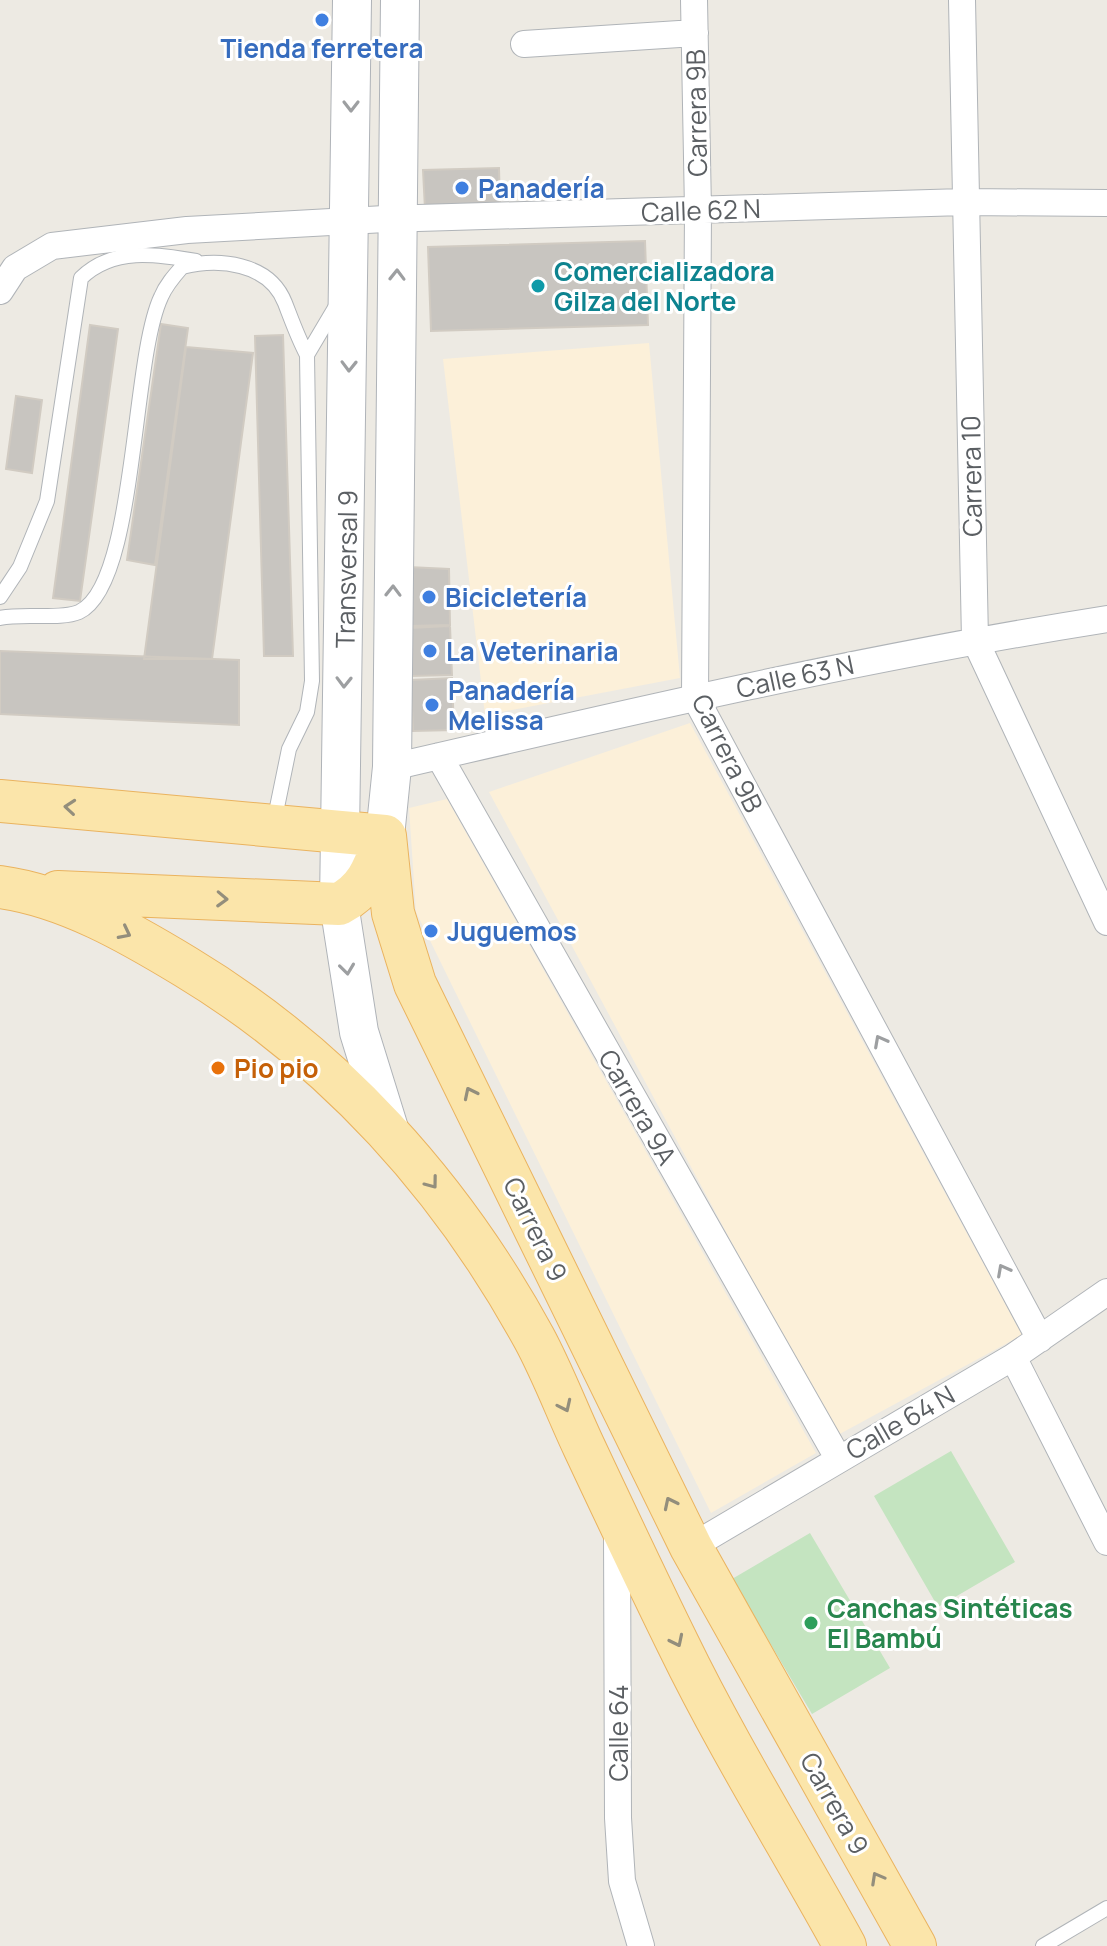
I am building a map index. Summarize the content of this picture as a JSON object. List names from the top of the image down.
{
  "streets": {
    "main road": ["Transversal 9", "Carrera 9"],
    "street": [
      "Carrera 9B",
      "Calle 62 N",
      "Carrera 10",
      "Calle 63 N",
      "Carrera 9A",
      "Calle 64 N",
      "Calle 64"
    ]
  },
  "crossings": [
    ["Carrera 9B", "Calle 62 N"],
    ["Carrera 9B", "Calle 63 N"],
    ["Carrera 9B", "Calle 64 N"],
    ["Calle 62 N", "Carrera 10"],
    ["Calle 62 N", "Transversal 9"],
    ["Carrera 10", "Calle 63 N"],
    ["Transversal 9", "Calle 63 N"],
    ["Transversal 9", "Carrera 9"],
    ["Calle 63 N", "Carrera 9A"],
    ["Carrera 9A", "Calle 64 N"],
    ["Carrera 9", "Calle 64 N"],
    ["Carrera 9", "Calle 64"]
  ],
  "one_way": ["Carrera 9B"],
  "places": [
    "Tienda ferretera",
    "Panadería",
    "Comercializadora Gilza del Norte",
    "Bicicletería",
    "La Veterinaria",
    "Panadería Melissa",
    "Juguemos",
    "Pio pio",
    "Canchas Sintéticas El Bambú"
  ]
}
